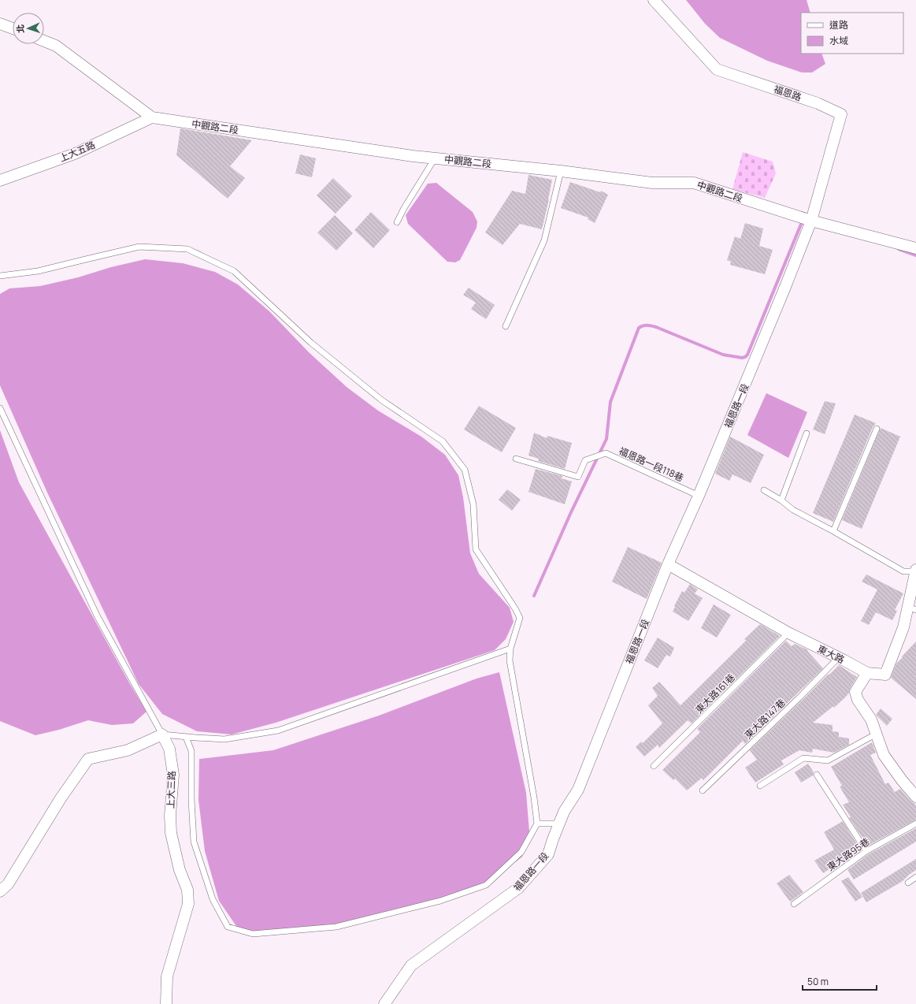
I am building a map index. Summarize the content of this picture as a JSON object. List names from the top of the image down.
{
  "streets": {
    "street": [
      "福恩路",
      "中觀路二段",
      "上大五路",
      "福恩路一段",
      "東大路",
      "上大三路"
    ],
    "lane": [
      "福恩路一段118巷",
      "東大路161巷",
      "東大路147巷",
      "東大路95巷"
    ]
  },
  "crossings": [
    ["福恩路", "中觀路二段"],
    ["福恩路", "福恩路一段"],
    ["中觀路二段", "上大五路"],
    ["中觀路二段", "福恩路一段"],
    ["福恩路一段", "福恩路一段118巷"],
    ["福恩路一段", "東大路"],
    ["東大路", "東大路161巷"],
    ["東大路", "東大路147巷"]
  ],
  "legend": ["道路", "水域"],
  "scale_bar": "50 m",
  "north": "left"
}
